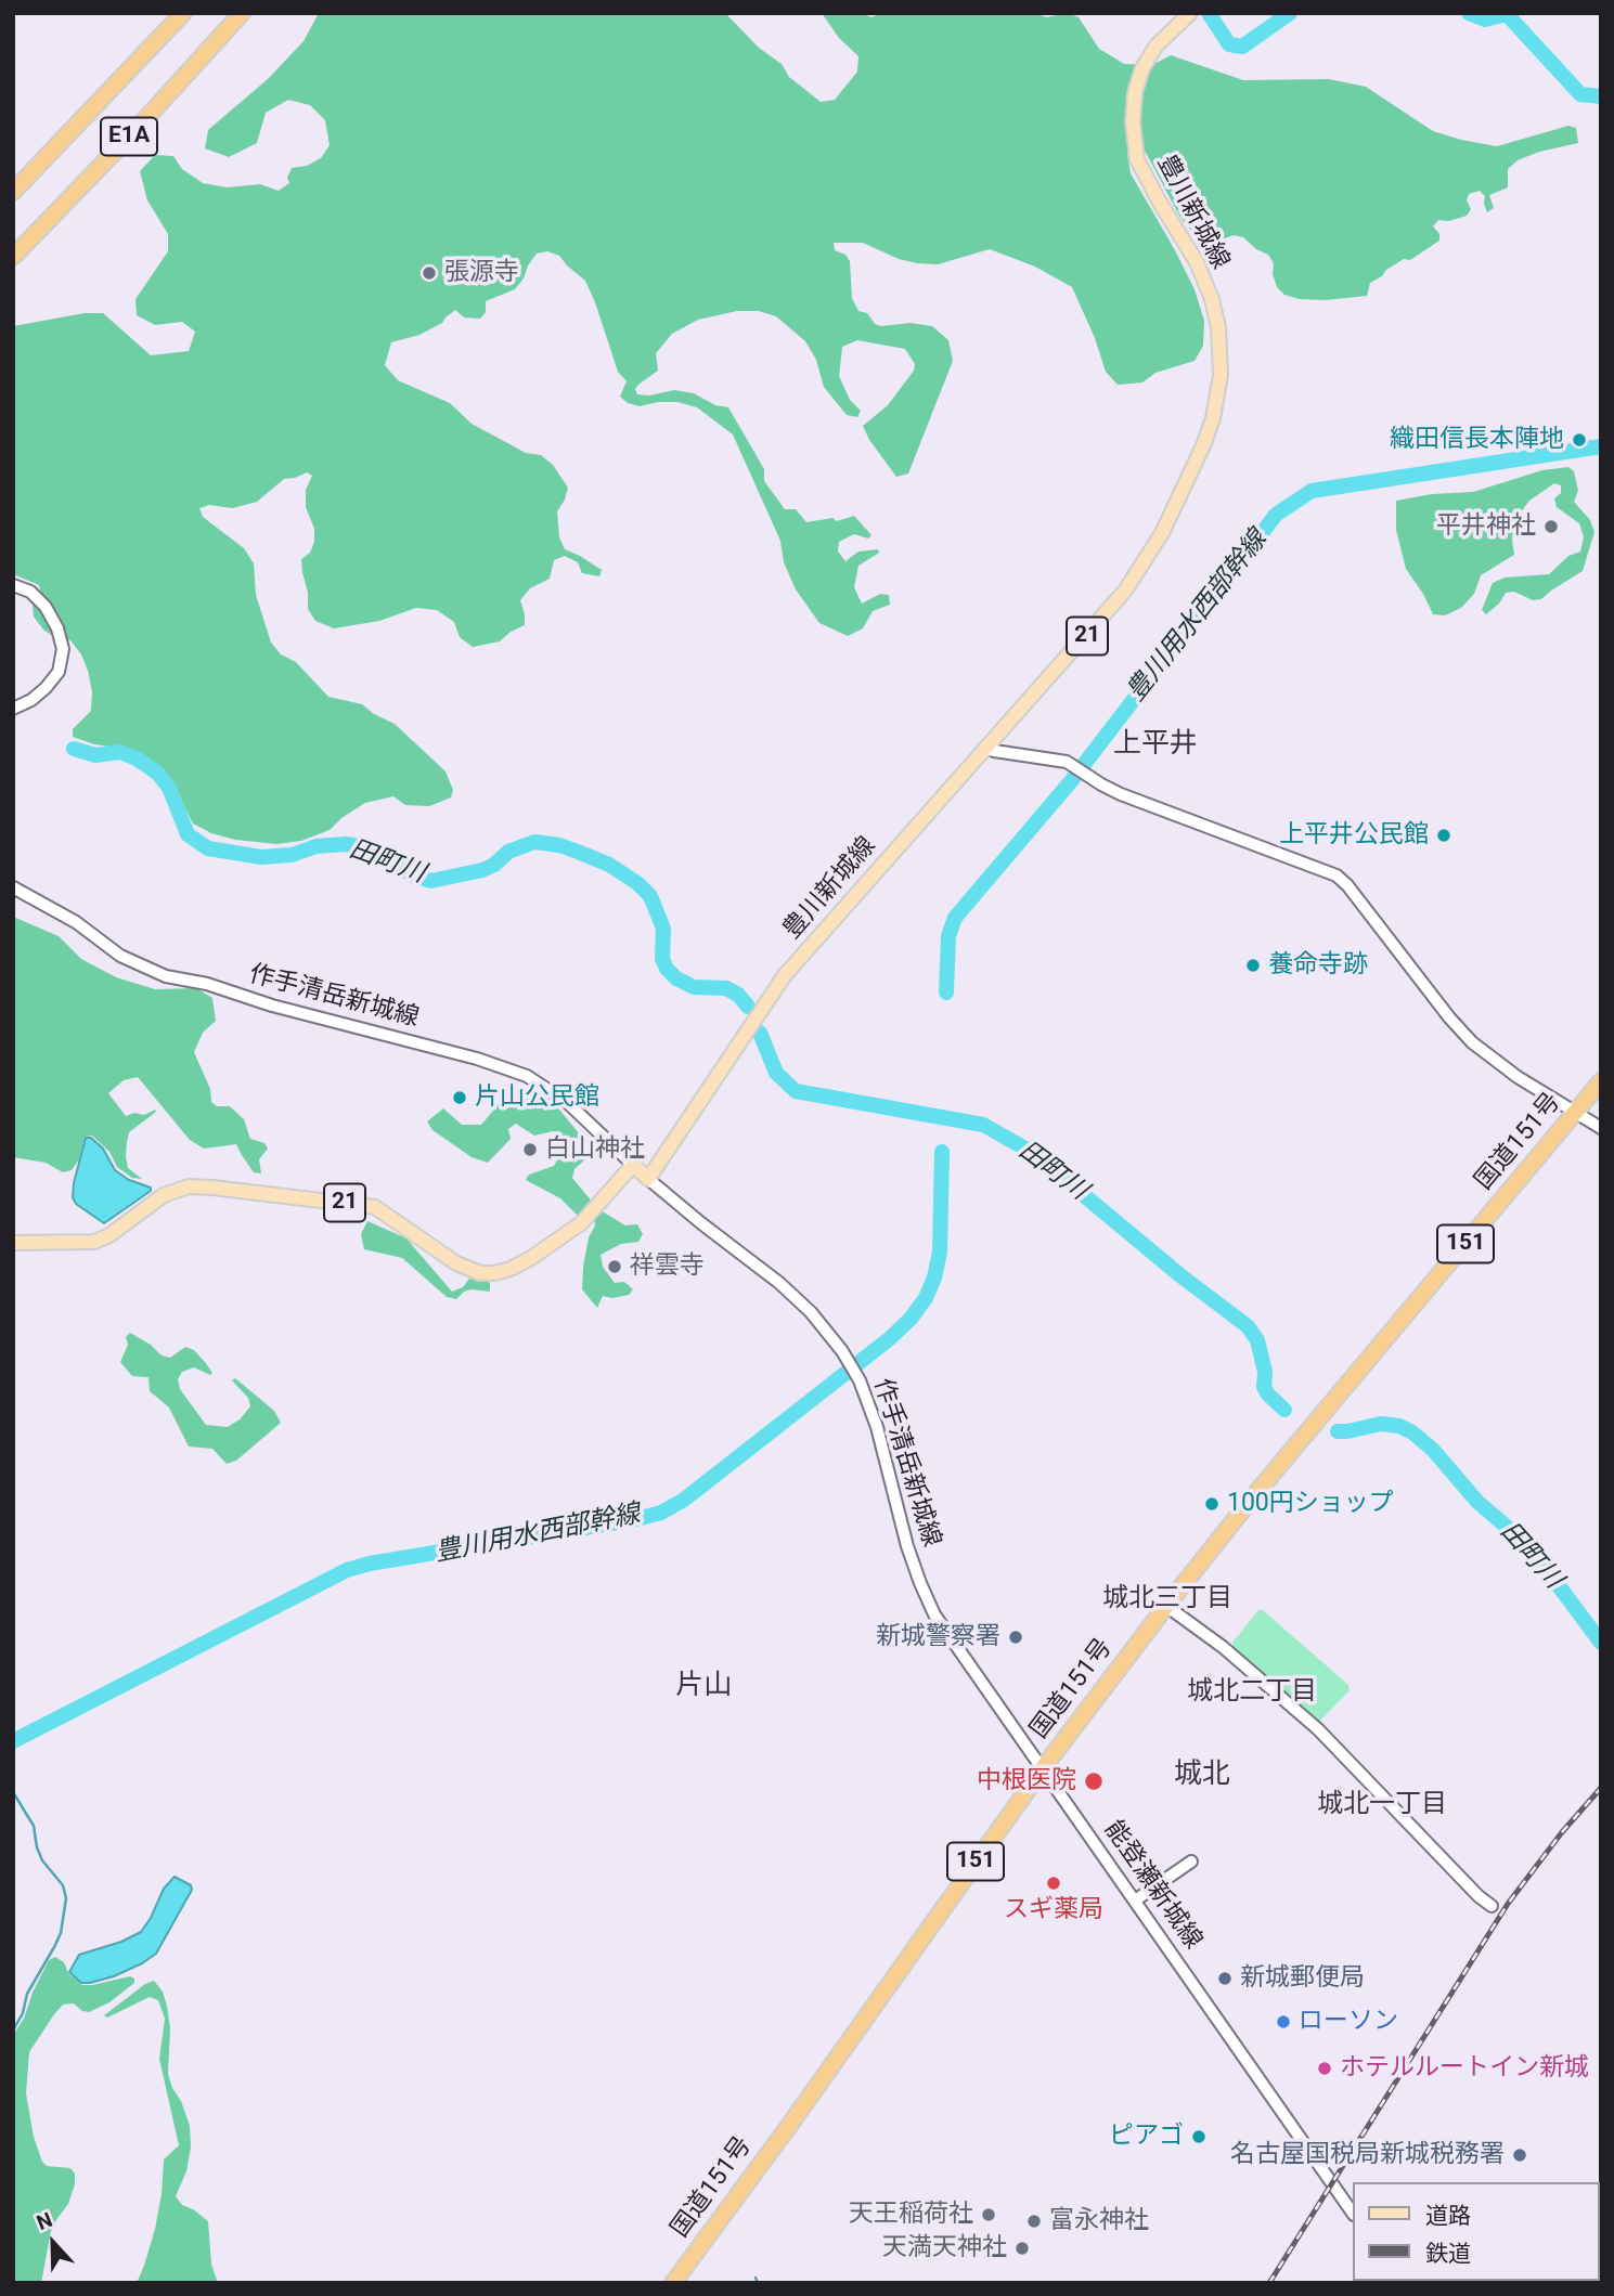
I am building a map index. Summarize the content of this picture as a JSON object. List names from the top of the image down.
{
  "streets": {
    "highway": ["E1A", "国道151号", "151"],
    "main road": [
      "豊川新城線",
      "21",
      "作手清岳新城線",
      "能登瀬新城線"
    ]
  },
  "crossings": [
    ["豊川新城線", "作手清岳新城線"],
    ["21", "作手清岳新城線"],
    ["作手清岳新城線", "国道151号"],
    ["作手清岳新城線", "能登瀬新城線"],
    ["国道151号", "能登瀬新城線"]
  ],
  "districts": [
    "上平井",
    "城北三丁目",
    "片山",
    "城北二丁目",
    "城北",
    "城北一丁目"
  ],
  "water": ["豊川用水西部幹線", "田町川"],
  "places": [
    "張源寺",
    "織田信長本陣地",
    "平井神社",
    "上平井公民館",
    "養命寺跡",
    "片山公民館",
    "白山神社",
    "祥雲寺",
    "100円ショップ",
    "新城警察署",
    "中根医院",
    "スギ薬局",
    "新城郵便局",
    "ローソン",
    "ホテルルートイン新城",
    "ピアゴ",
    "名古屋国税局新城税務署",
    "天王稲荷社",
    "富永神社",
    "天満天神社"
  ],
  "legend": ["道路", "鉄道"],
  "north": "top"
}
